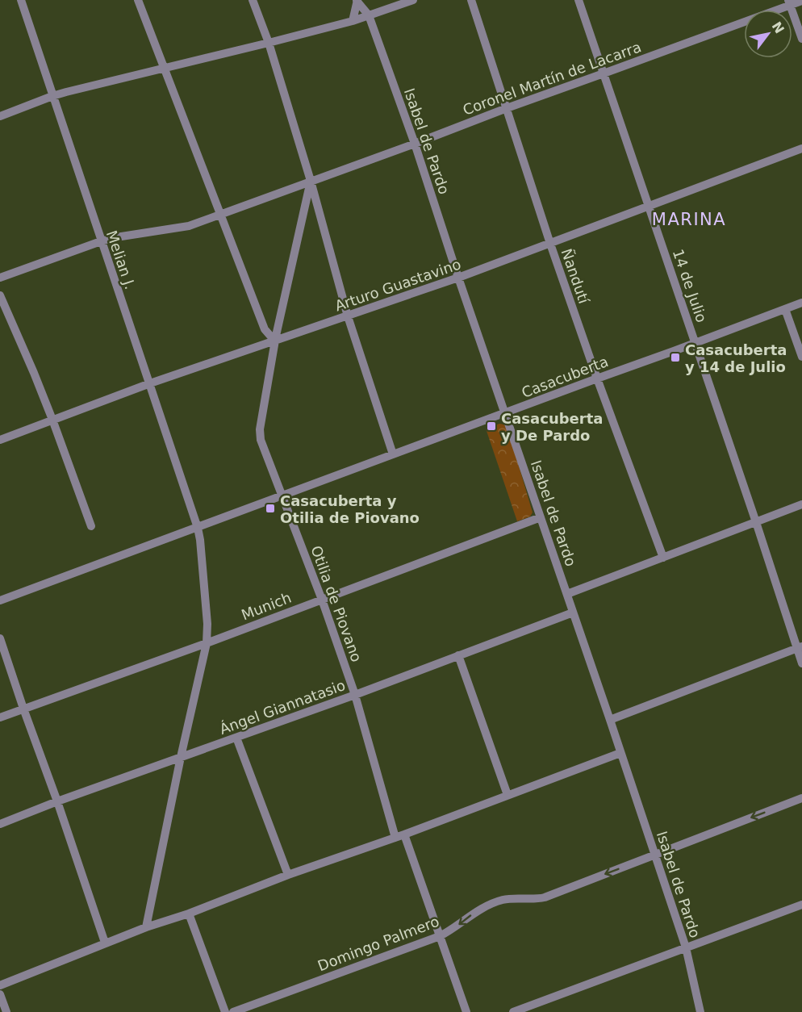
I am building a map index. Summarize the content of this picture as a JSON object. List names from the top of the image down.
{
  "streets": {
    "street": [
      "Coronel Martín de Lacarra",
      "Isabel de Pardo",
      "Melian J.",
      "Ñandutí",
      "Arturo Guastavino",
      "14 de Julio",
      "Casacuberta",
      "Otilia de Piovano",
      "Munich",
      "Ángel Giannatasio",
      "Domingo Palmero"
    ]
  },
  "crossings": [
    ["Coronel Martín de Lacarra", "Isabel de Pardo"],
    ["Coronel Martín de Lacarra", "Melian J."],
    ["Coronel Martín de Lacarra", "Ñandutí"],
    ["Coronel Martín de Lacarra", "14 de Julio"],
    ["Coronel Martín de Lacarra", "Otilia de Piovano"],
    ["Isabel de Pardo", "Arturo Guastavino"],
    ["Isabel de Pardo", "Casacuberta"],
    ["Isabel de Pardo", "Munich"],
    ["Isabel de Pardo", "Ángel Giannatasio"],
    ["Isabel de Pardo", "Domingo Palmero"],
    ["Melian J.", "Arturo Guastavino"],
    ["Melian J.", "Casacuberta"],
    ["Melian J.", "Munich"],
    ["Melian J.", "Ángel Giannatasio"],
    ["Ñandutí", "Arturo Guastavino"],
    ["Ñandutí", "Casacuberta"],
    ["Arturo Guastavino", "14 de Julio"],
    ["Arturo Guastavino", "Otilia de Piovano"],
    ["14 de Julio", "Casacuberta"],
    ["Casacuberta", "Otilia de Piovano"],
    ["Otilia de Piovano", "Munich"],
    ["Otilia de Piovano", "Ángel Giannatasio"]
  ],
  "one_way": ["Domingo Palmero"],
  "districts": ["MARINA"],
  "places": {
    "transit": ["Casacuberta y 14 de Julio", "Casacuberta y De Pardo", "Casacuberta y Otilia de Piovano"]
  },
  "north": "top right"
}
